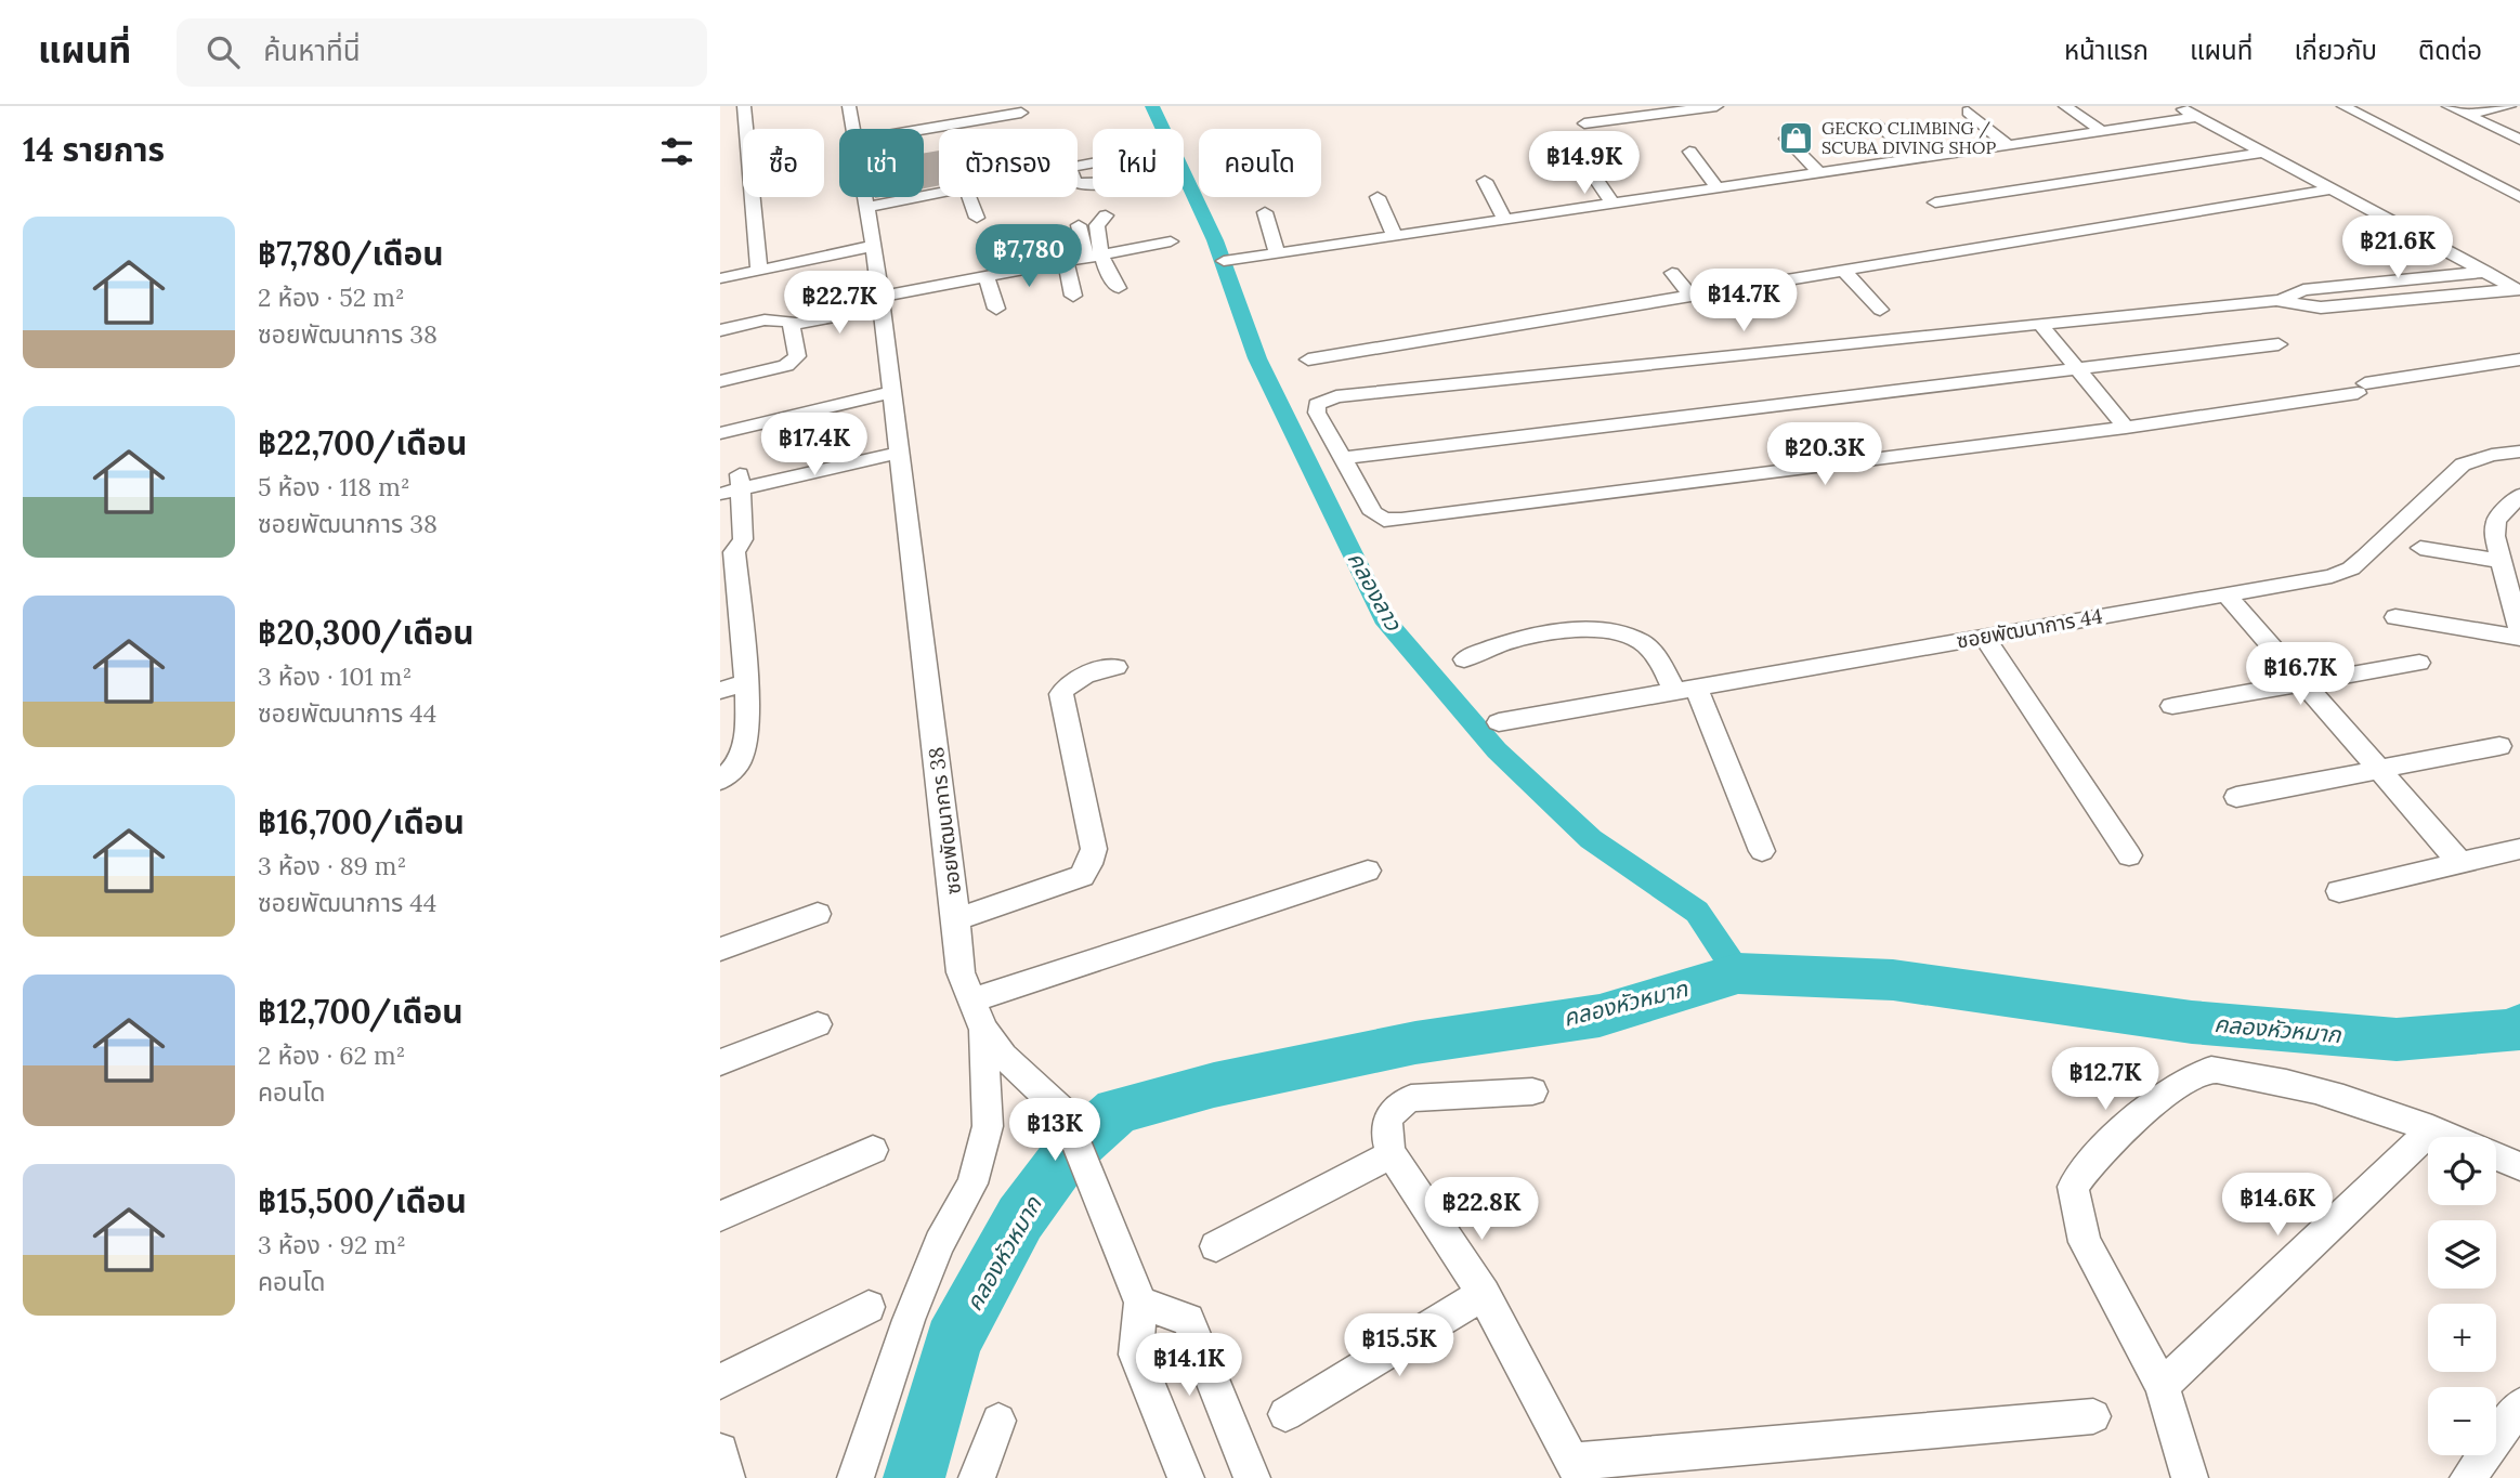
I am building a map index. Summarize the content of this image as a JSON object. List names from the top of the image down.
{
  "streets": {
    "street": ["ซอยพัฒนาการ 44", "ซอยพัฒนาการ 38"]
  },
  "water": ["คลองลาว", "คลองหัวหมาก"],
  "places": {
    "shop": ["GECKO CLIMBING / SCUBA DIVING SHOP"]
  },
  "page": {
    "header": "แผนที่",
    "search": "ค้นหาที่นี่",
    "nav": [
      "หน้าแรก",
      "แผนที่",
      "เกี่ยวกับ",
      "ติดต่อ"
    ],
    "heading": "14 รายการ",
    "chip": [
      "ซื้อ",
      "เช่า",
      "ตัวกรอง",
      "ใหม่",
      "คอนโด"
    ],
    "price": [
      "฿14.9K",
      "฿21.6K",
      "฿7,780",
      "฿14.7K",
      "฿22.7K",
      "฿17.4K",
      "฿20.3K",
      "฿16.7K",
      "฿12.7K",
      "฿13K",
      "฿14.6K",
      "฿22.8K",
      "฿15.5K",
      "฿14.1K"
    ],
    "list": [
      {
        "name": "฿7,780/เดือน",
        "note": "2 ห้อง · 52 m² · ซอยพัฒนาการ 38"
      },
      {
        "name": "฿22,700/เดือน",
        "note": "5 ห้อง · 118 m² · ซอยพัฒนาการ 38"
      },
      {
        "name": "฿20,300/เดือน",
        "note": "3 ห้อง · 101 m² · ซอยพัฒนาการ 44"
      },
      {
        "name": "฿16,700/เดือน",
        "note": "3 ห้อง · 89 m² · ซอยพัฒนาการ 44"
      },
      {
        "name": "฿12,700/เดือน",
        "note": "2 ห้อง · 62 m² · คอนโด"
      },
      {
        "name": "฿15,500/เดือน",
        "note": "3 ห้อง · 92 m² · คอนโด"
      }
    ],
    "map_buttons": ["+", "−"]
  }
}
